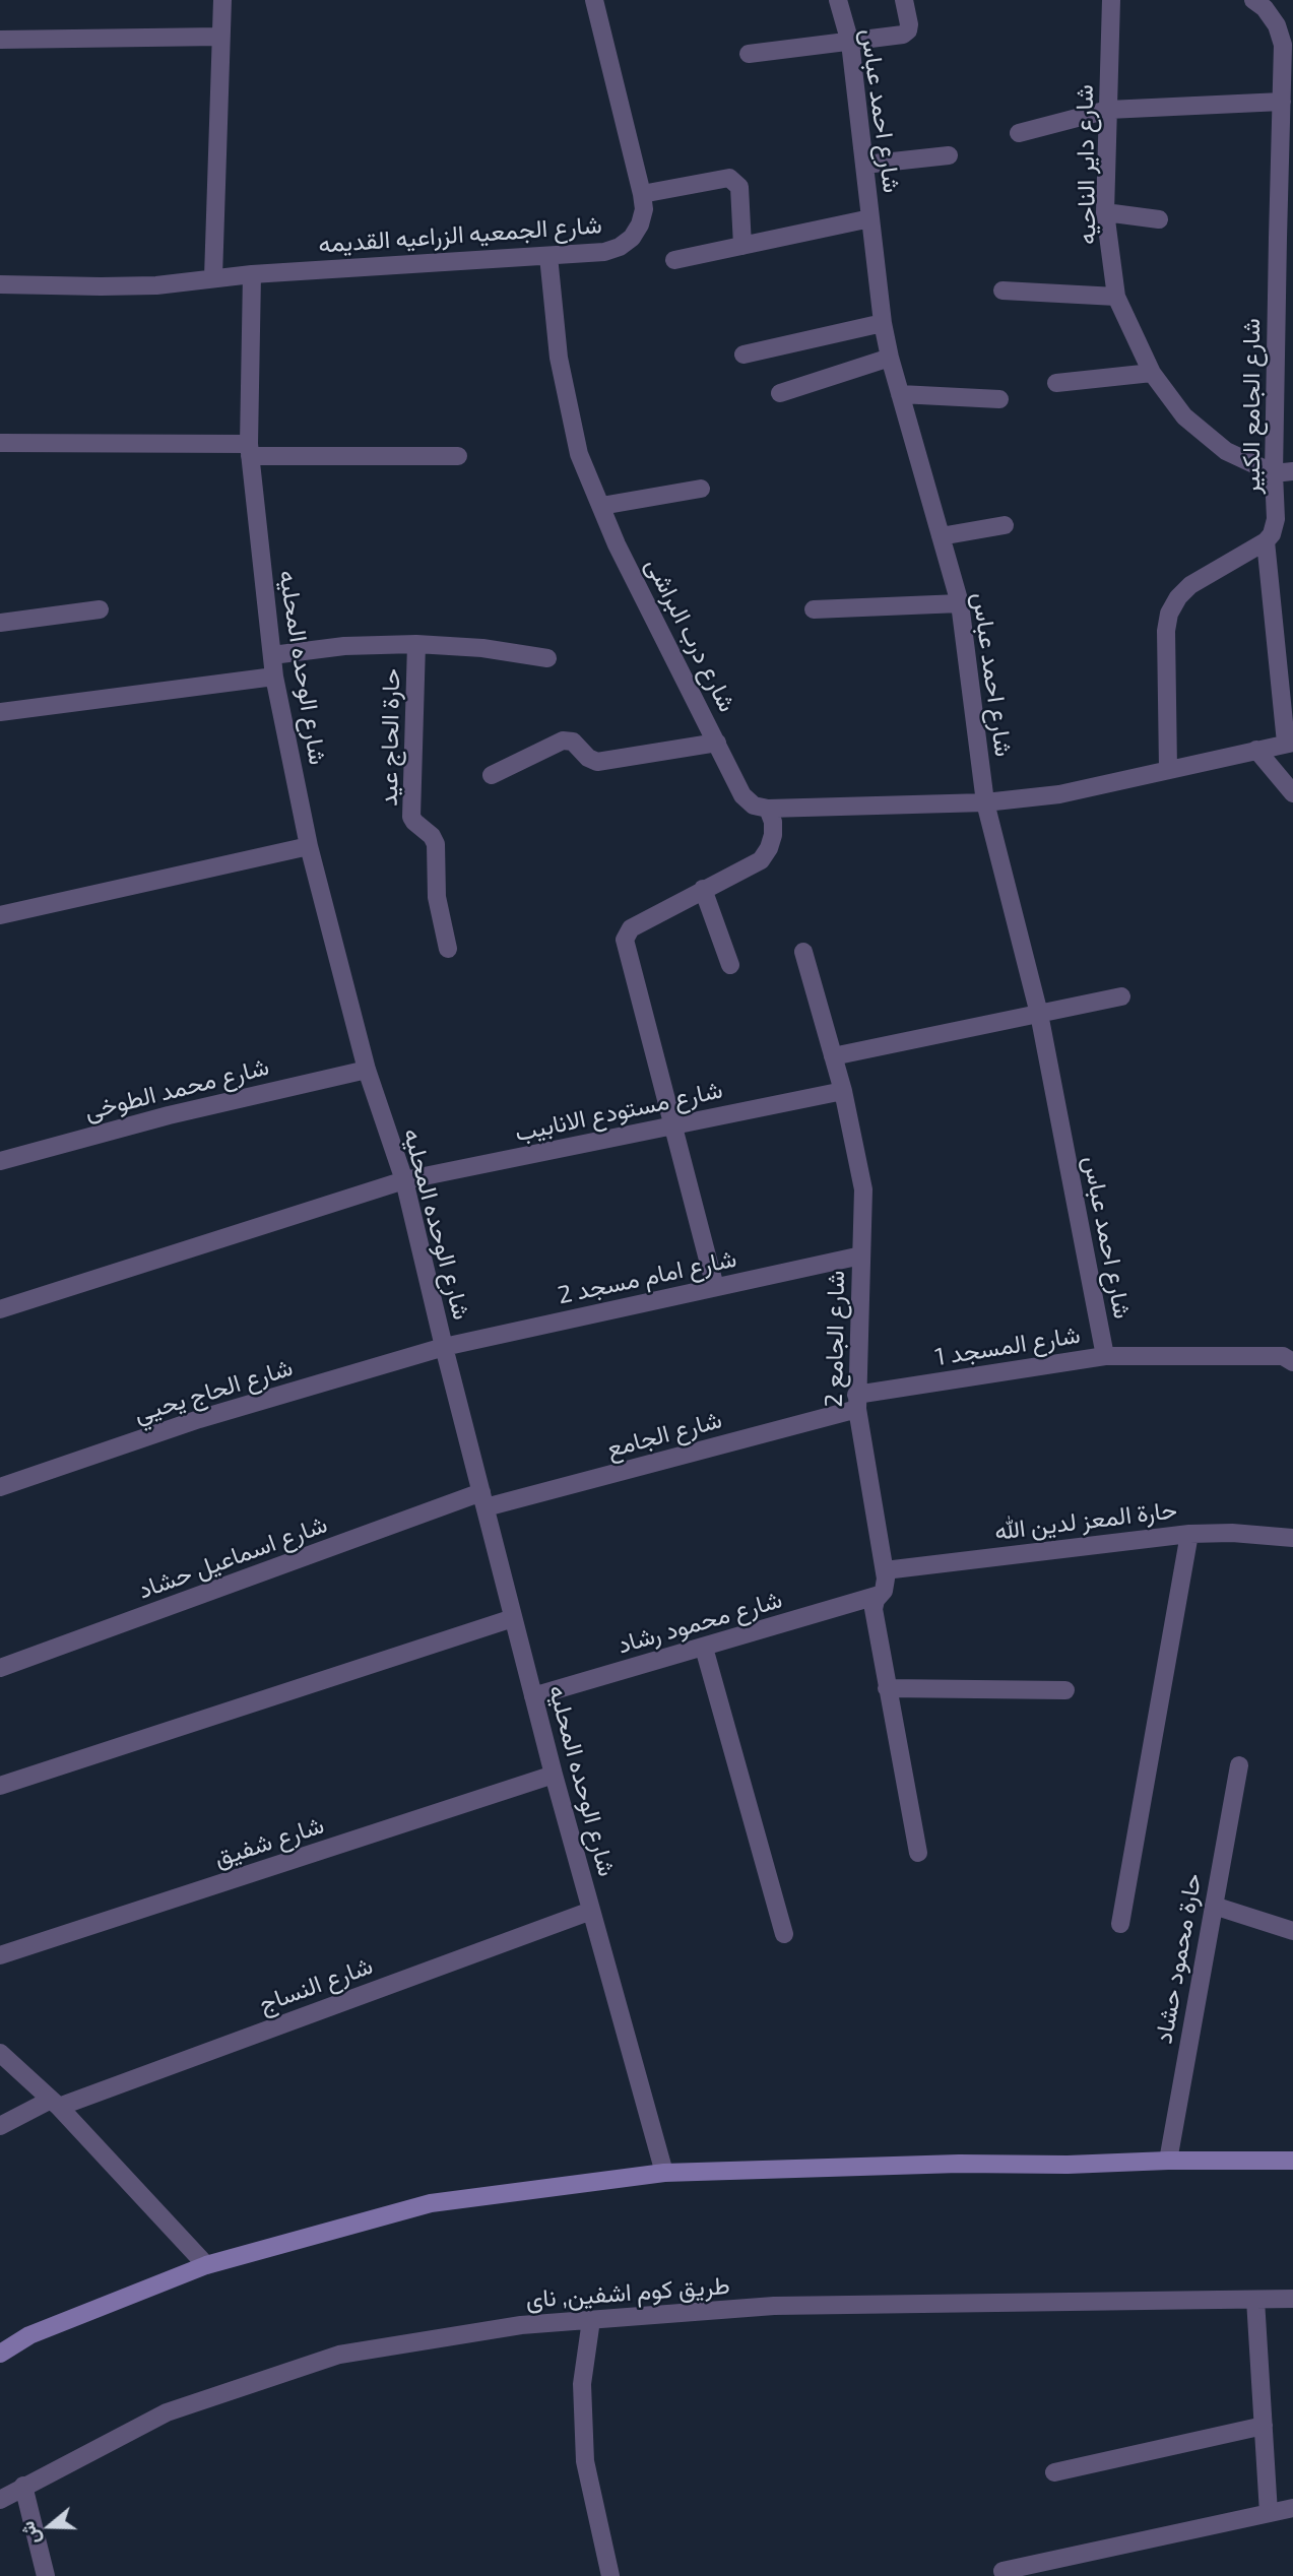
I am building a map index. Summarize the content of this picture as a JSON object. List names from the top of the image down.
{
  "streets": {
    "street": [
      "شارع احمد عباس",
      "شارع داير الناحيه",
      "شارع الجمعيه الزراعيه القديمه",
      "شارع الجامع الكبير",
      "شارع درب البراشى",
      "شارع الوحده المحليه",
      "حارة الحاج عيد",
      "شارع محمد الطوخى",
      "شارع مستودع الانابيب",
      "شارع امام مسجد 2",
      "شارع الجامع 2",
      "شارع المسجد 1",
      "شارع الحاج يحيي",
      "شارع الجامع",
      "حارة المعز لدين الله",
      "شارع اسماعيل حشاد",
      "شارع محمود رشاد",
      "شارع شفيق",
      "حارة محمود حشاد",
      "شارع النساج",
      "طريق كوم اشفين, ناى"
    ]
  },
  "crossings": [
    ["شارع احمد عباس", "شارع المسجد 1"],
    ["شارع داير الناحيه", "شارع الجامع الكبير"],
    ["شارع الجمعيه الزراعيه القديمه", "شارع درب البراشى"],
    ["شارع الجمعيه الزراعيه القديمه", "شارع الوحده المحليه"],
    ["شارع الوحده المحليه", "شارع محمد الطوخى"],
    ["شارع الوحده المحليه", "شارع مستودع الانابيب"],
    ["شارع الوحده المحليه", "شارع امام مسجد 2"],
    ["شارع الوحده المحليه", "شارع الحاج يحيي"],
    ["شارع الوحده المحليه", "شارع الجامع"],
    ["شارع الوحده المحليه", "شارع اسماعيل حشاد"],
    ["شارع الوحده المحليه", "شارع محمود رشاد"],
    ["شارع الوحده المحليه", "شارع شفيق"],
    ["شارع الوحده المحليه", "شارع النساج"],
    ["شارع مستودع الانابيب", "شارع الجامع 2"],
    ["شارع امام مسجد 2", "شارع الجامع 2"],
    ["شارع امام مسجد 2", "شارع الحاج يحيي"],
    ["شارع الجامع 2", "شارع المسجد 1"],
    ["شارع الجامع 2", "شارع الجامع"],
    ["شارع الجامع 2", "حارة المعز لدين الله"],
    ["شارع الجامع 2", "شارع محمود رشاد"],
    ["شارع المسجد 1", "شارع الجامع"],
    ["شارع الجامع", "شارع اسماعيل حشاد"]
  ],
  "north": "left"
}
